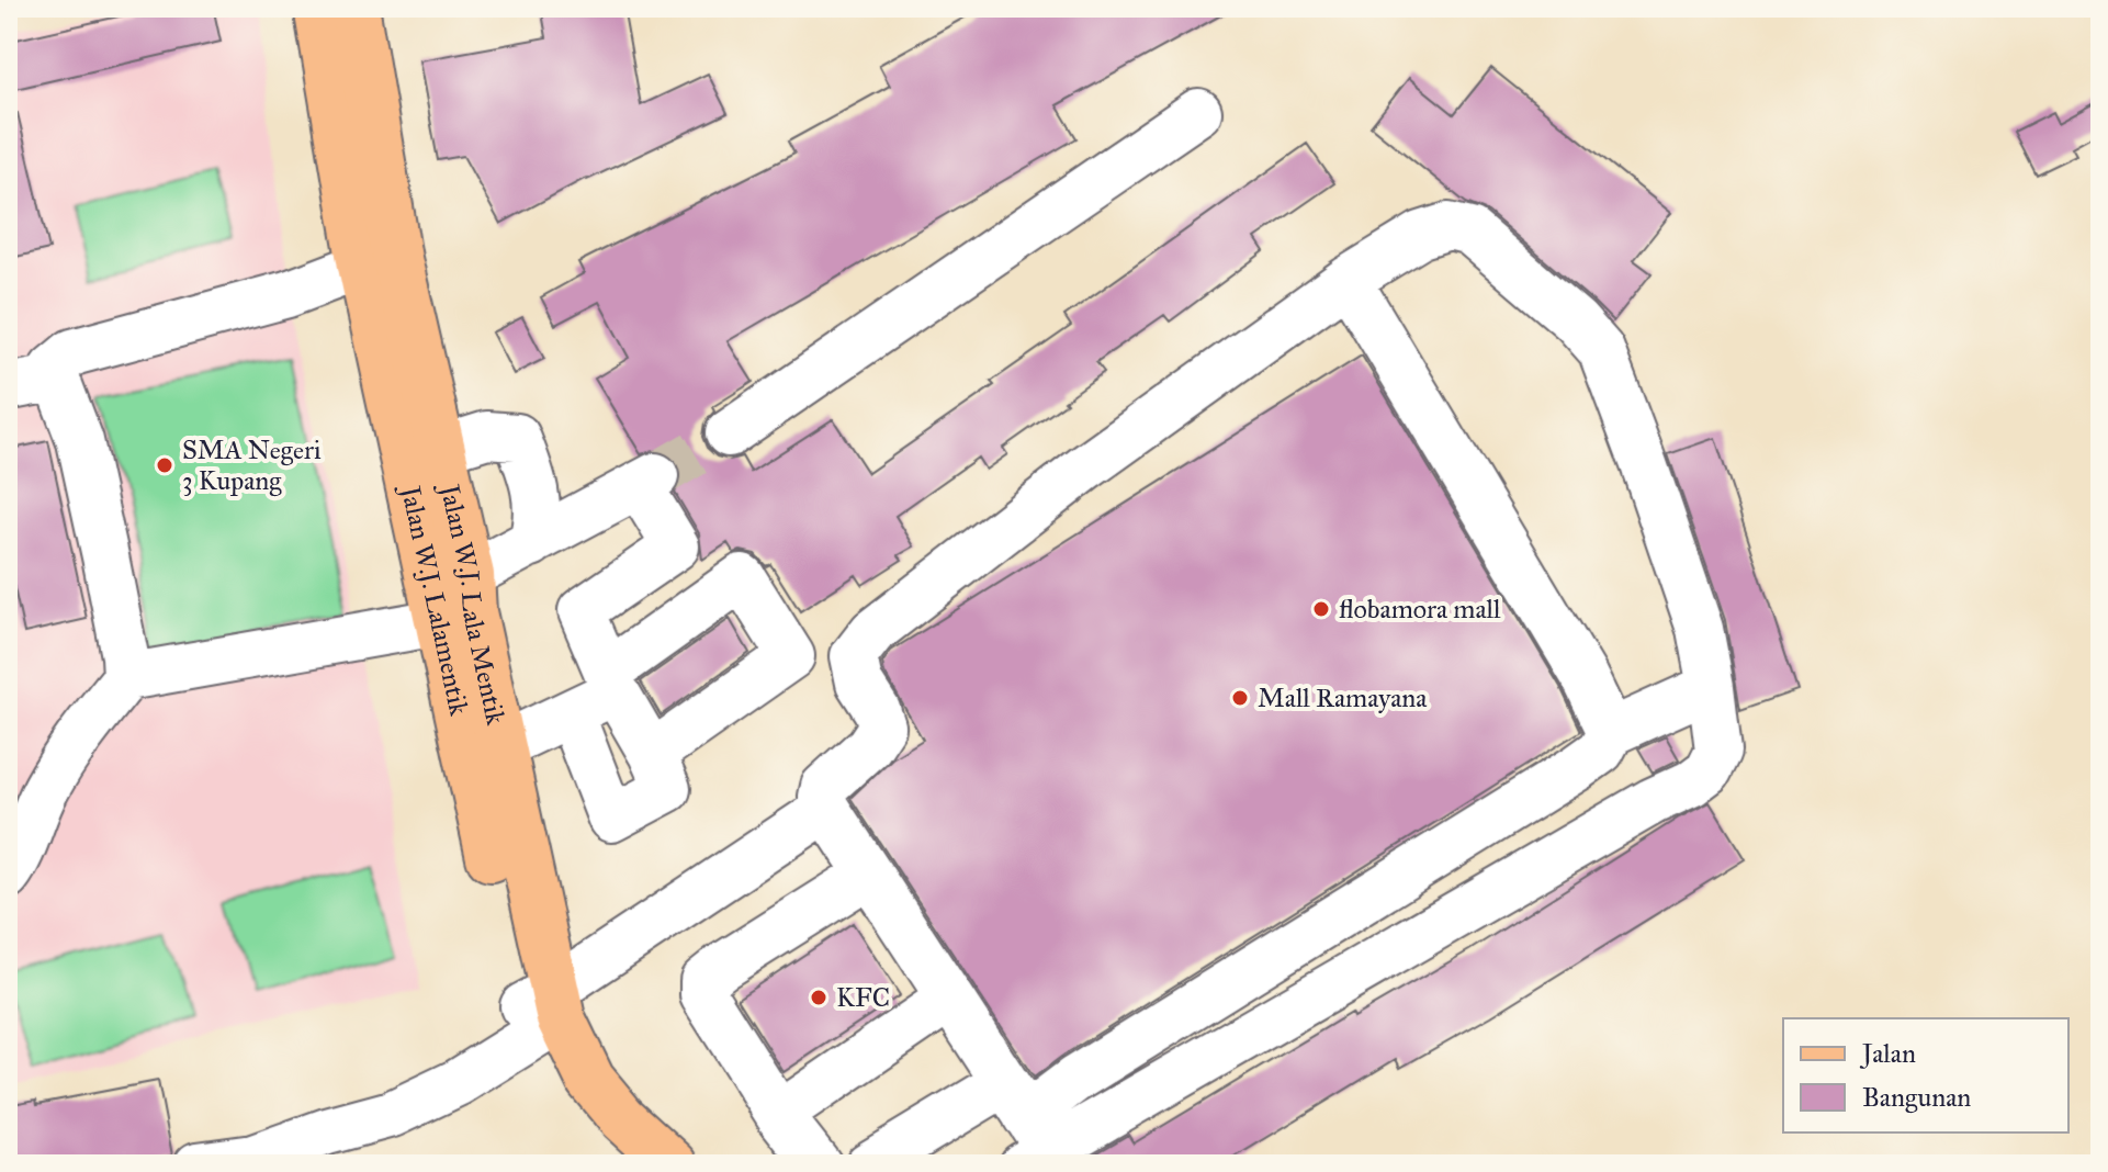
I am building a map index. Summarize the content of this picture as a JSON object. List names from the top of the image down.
{
  "streets": {
    "main road": ["Jalan W.J. Lalamentik", "Jalan W.J. Lala Mentik"]
  },
  "crossings": [
    ["Jalan W.J. Lalamentik", "Jalan W.J. Lala Mentik"]
  ],
  "places": [
    "SMA Negeri 3 Kupang",
    "flobamora mall",
    "Mall Ramayana",
    "KFC"
  ],
  "legend": ["Jalan", "Bangunan"]
}
